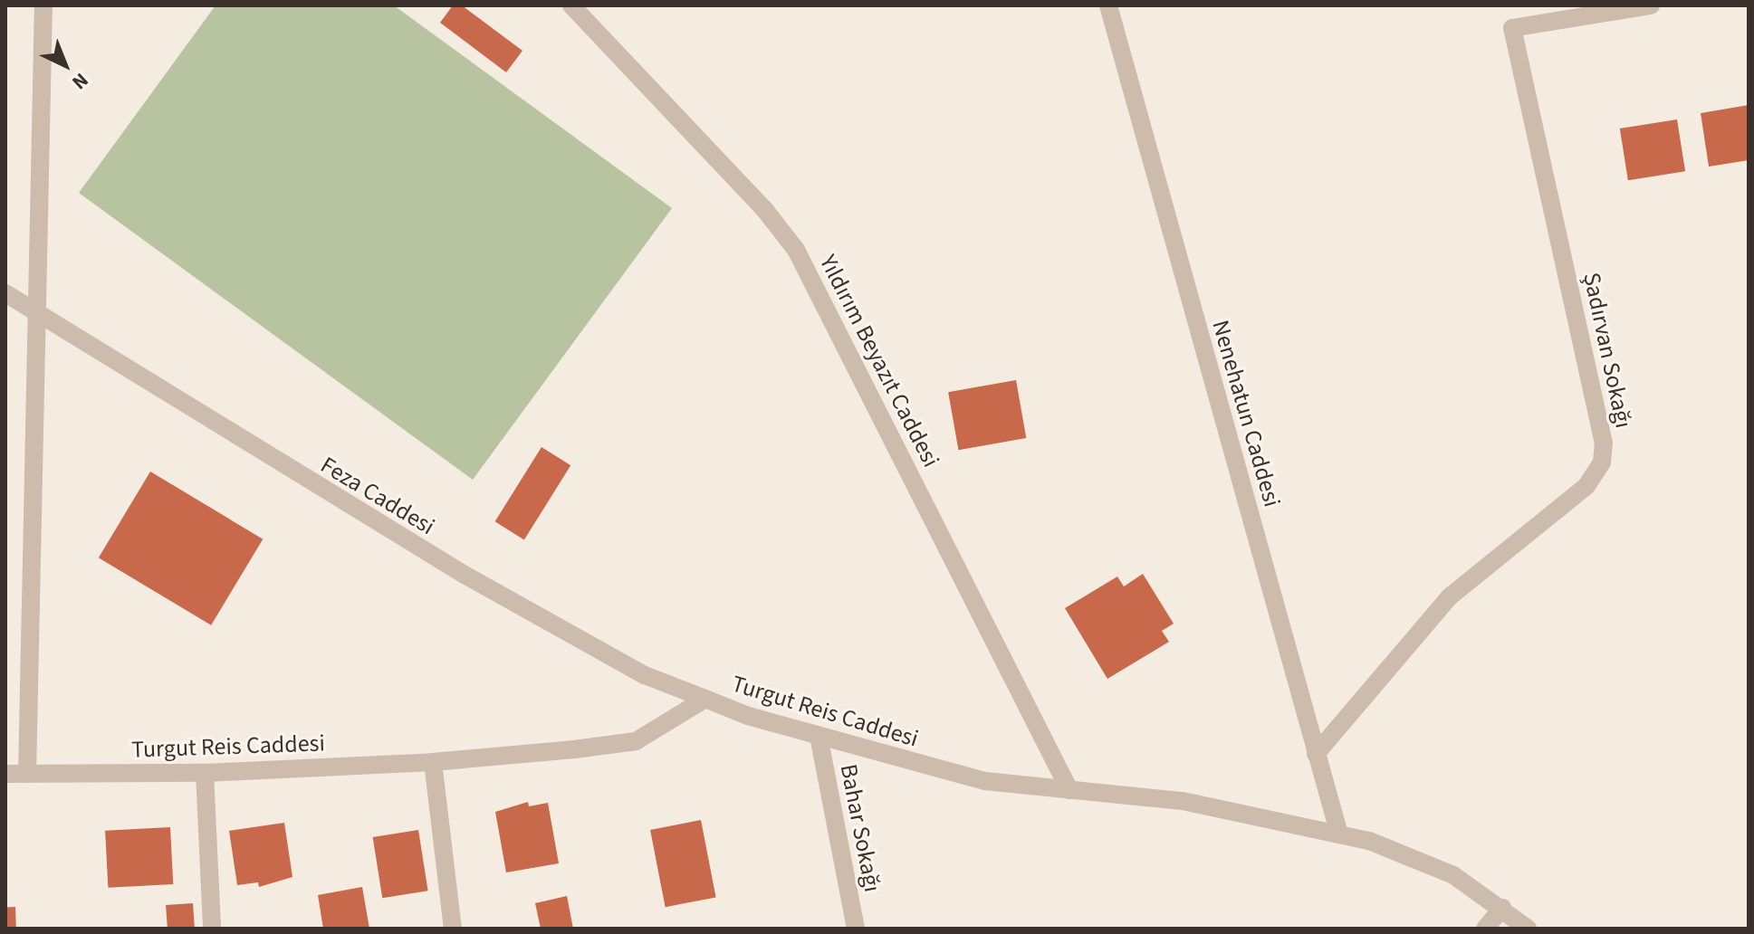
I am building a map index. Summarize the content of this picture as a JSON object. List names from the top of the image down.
{
  "streets": {
    "street": [
      "Şadırvan Sokağı",
      "Yıldırım Beyazıt Caddesi",
      "Nenehatun Caddesi",
      "Feza Caddesi",
      "Turgut Reis Caddesi",
      "Bahar Sokağı"
    ]
  },
  "crossings": [
    ["Şadırvan Sokağı", "Nenehatun Caddesi"],
    ["Yıldırım Beyazıt Caddesi", "Turgut Reis Caddesi"],
    ["Nenehatun Caddesi", "Turgut Reis Caddesi"],
    ["Feza Caddesi", "Turgut Reis Caddesi"],
    ["Turgut Reis Caddesi", "Bahar Sokağı"]
  ],
  "north": "bottom right"
}
